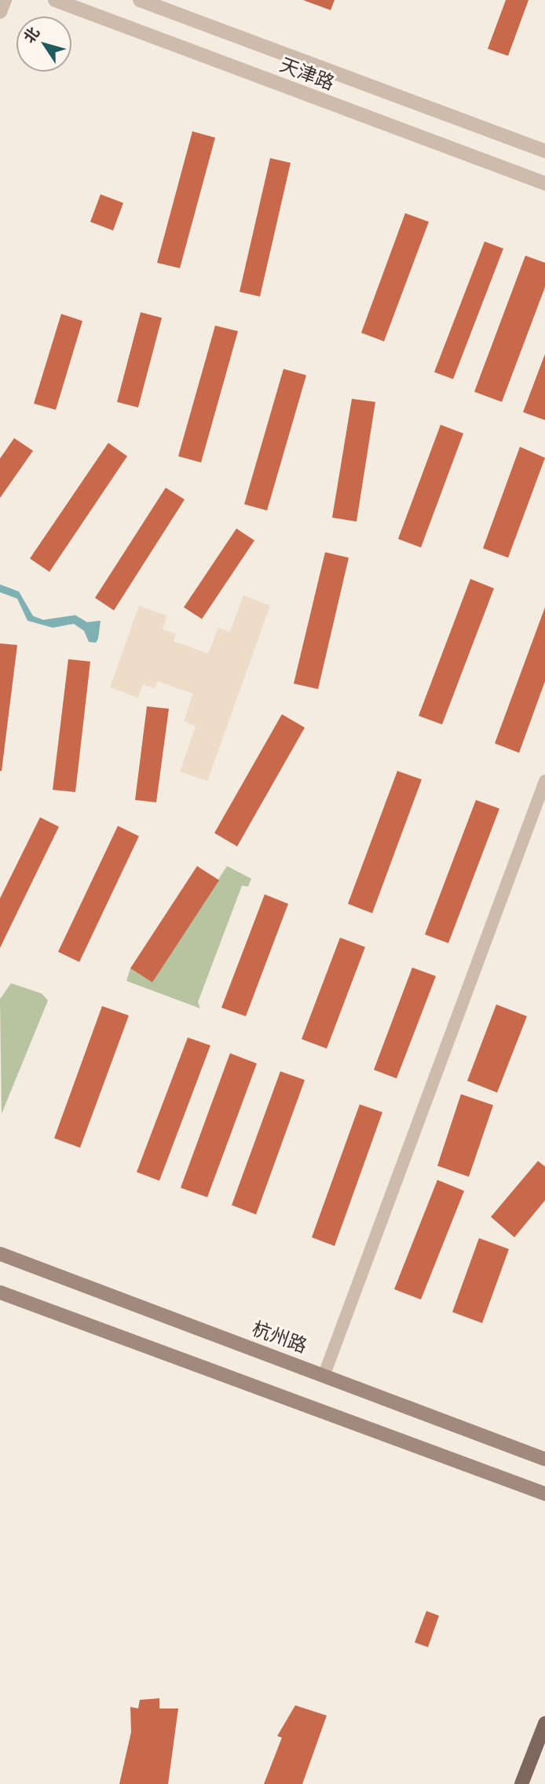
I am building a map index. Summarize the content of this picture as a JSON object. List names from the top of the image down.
{
  "streets": {
    "main road": ["杭州路"],
    "street": ["天津路"]
  },
  "north": "top left"
}
